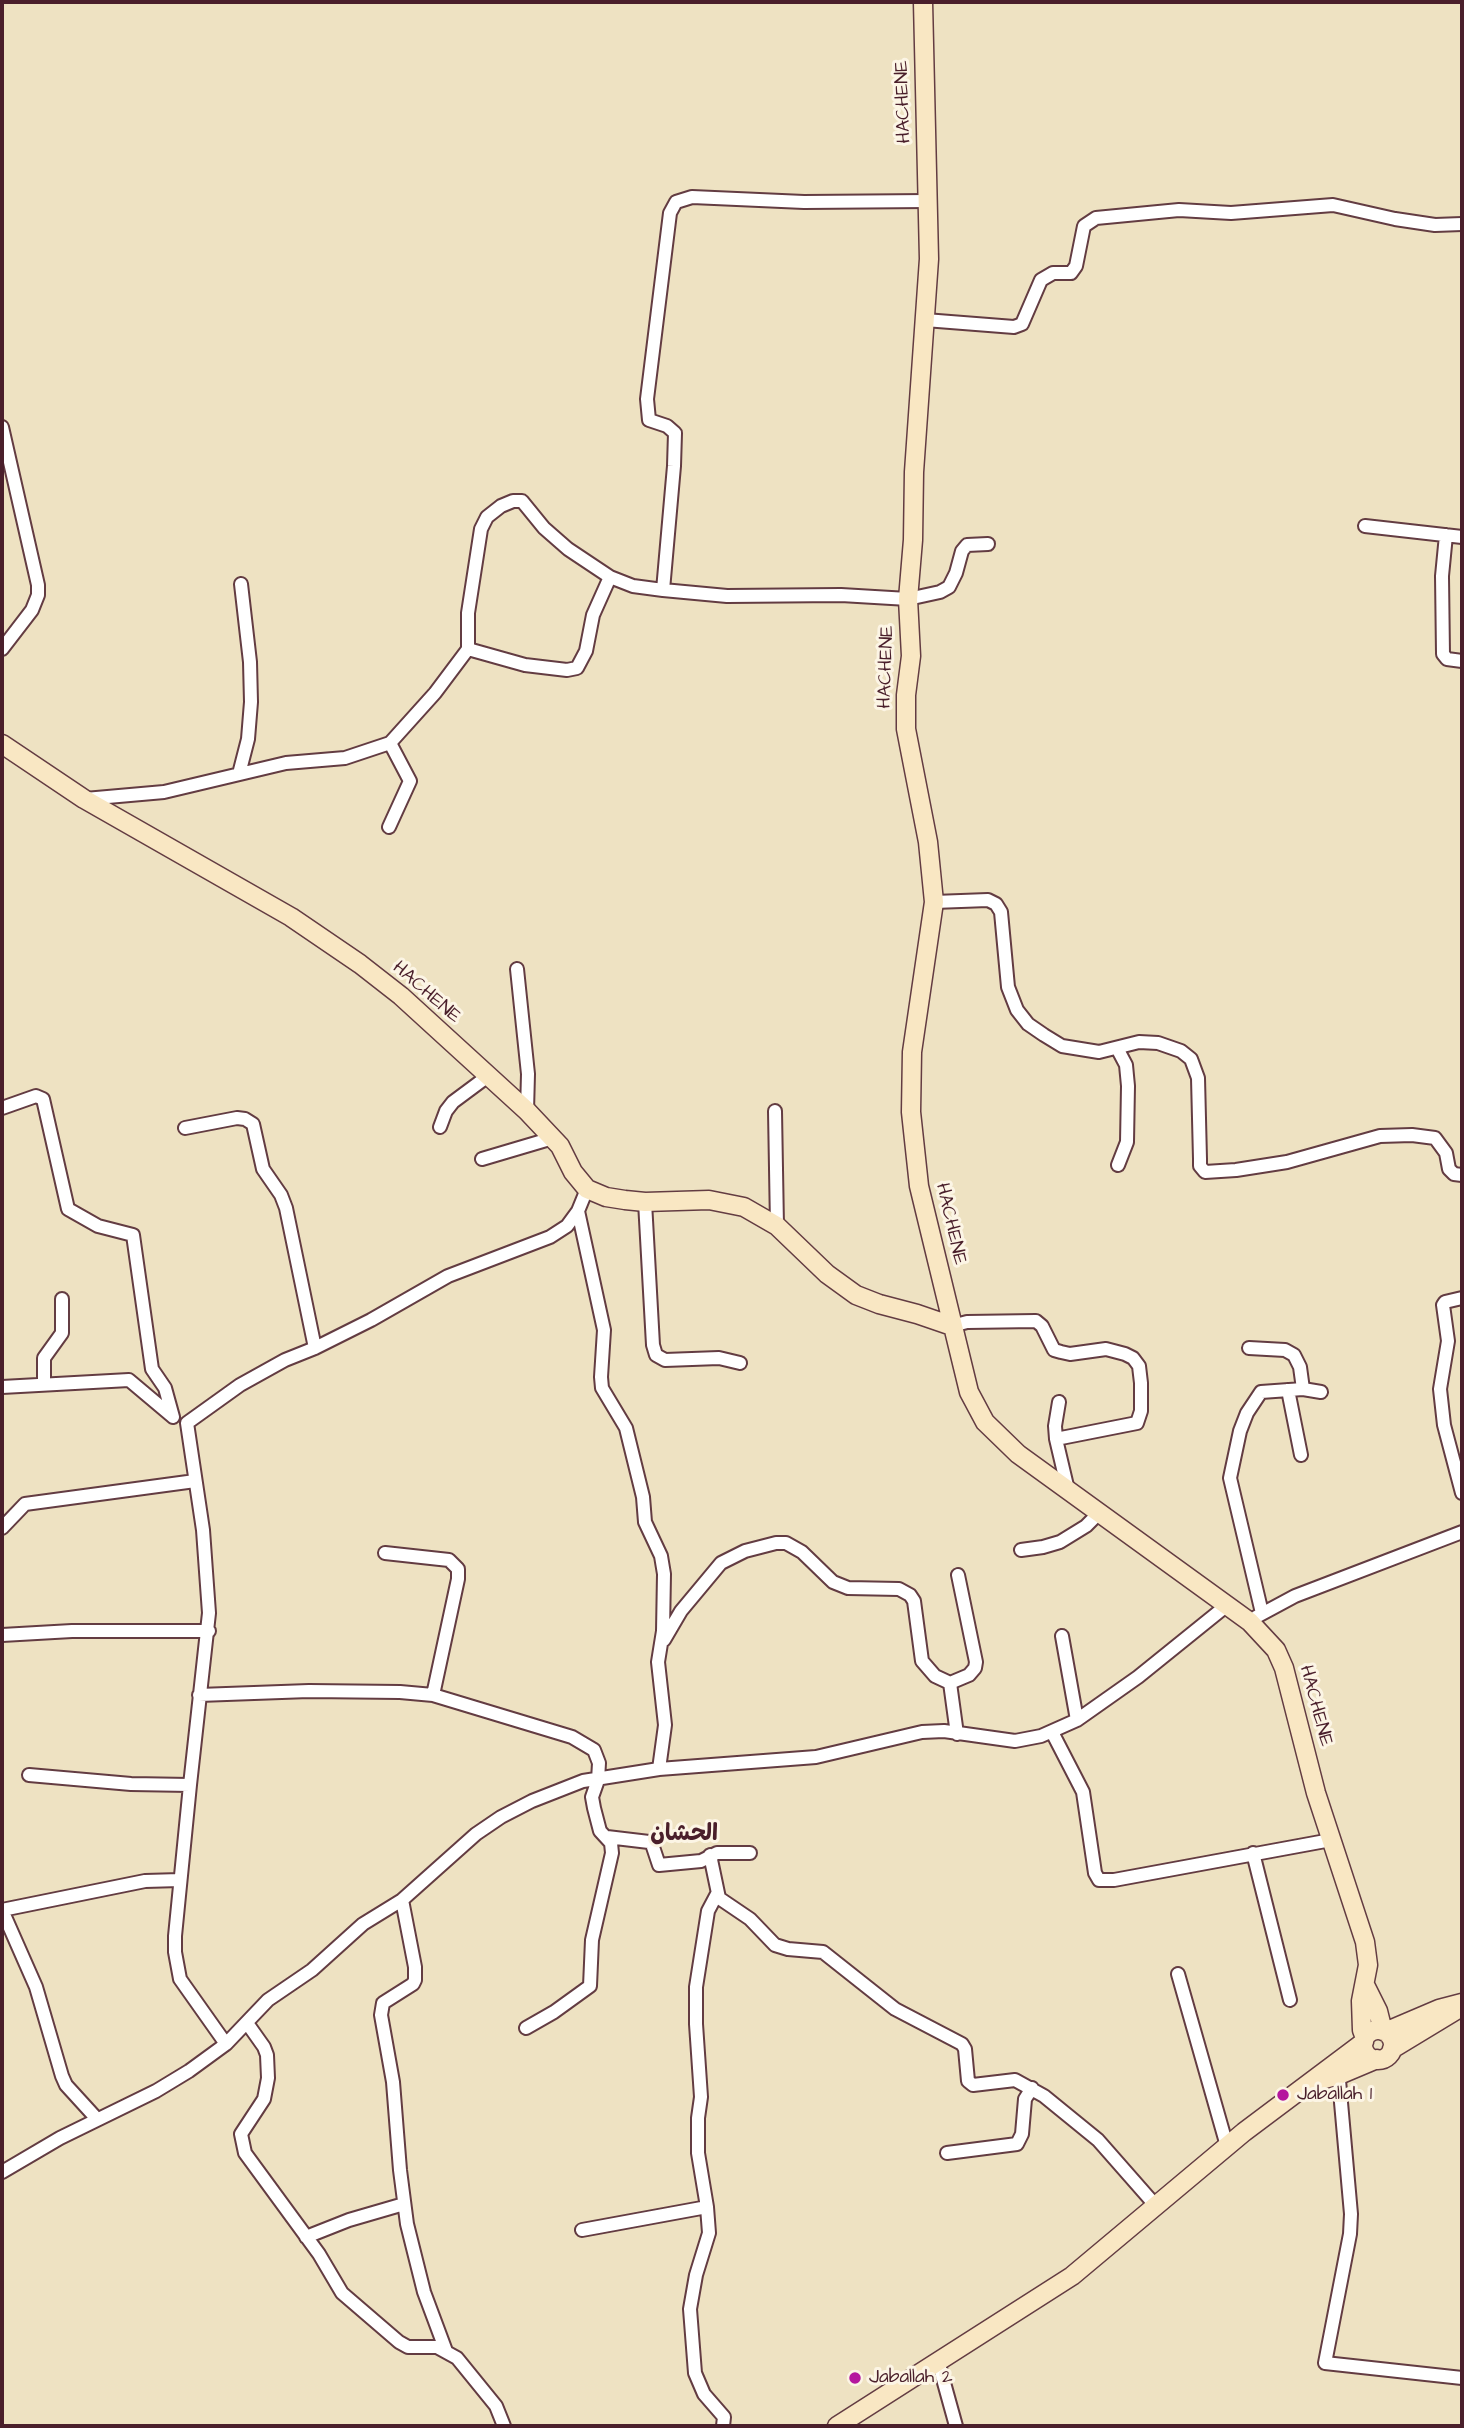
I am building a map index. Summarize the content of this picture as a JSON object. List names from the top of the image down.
{
  "streets": {
    "street": ["HACHENE"]
  },
  "districts": ["الحشان"],
  "places": ["Jaballah 1", "Jaballah 2"]
}
